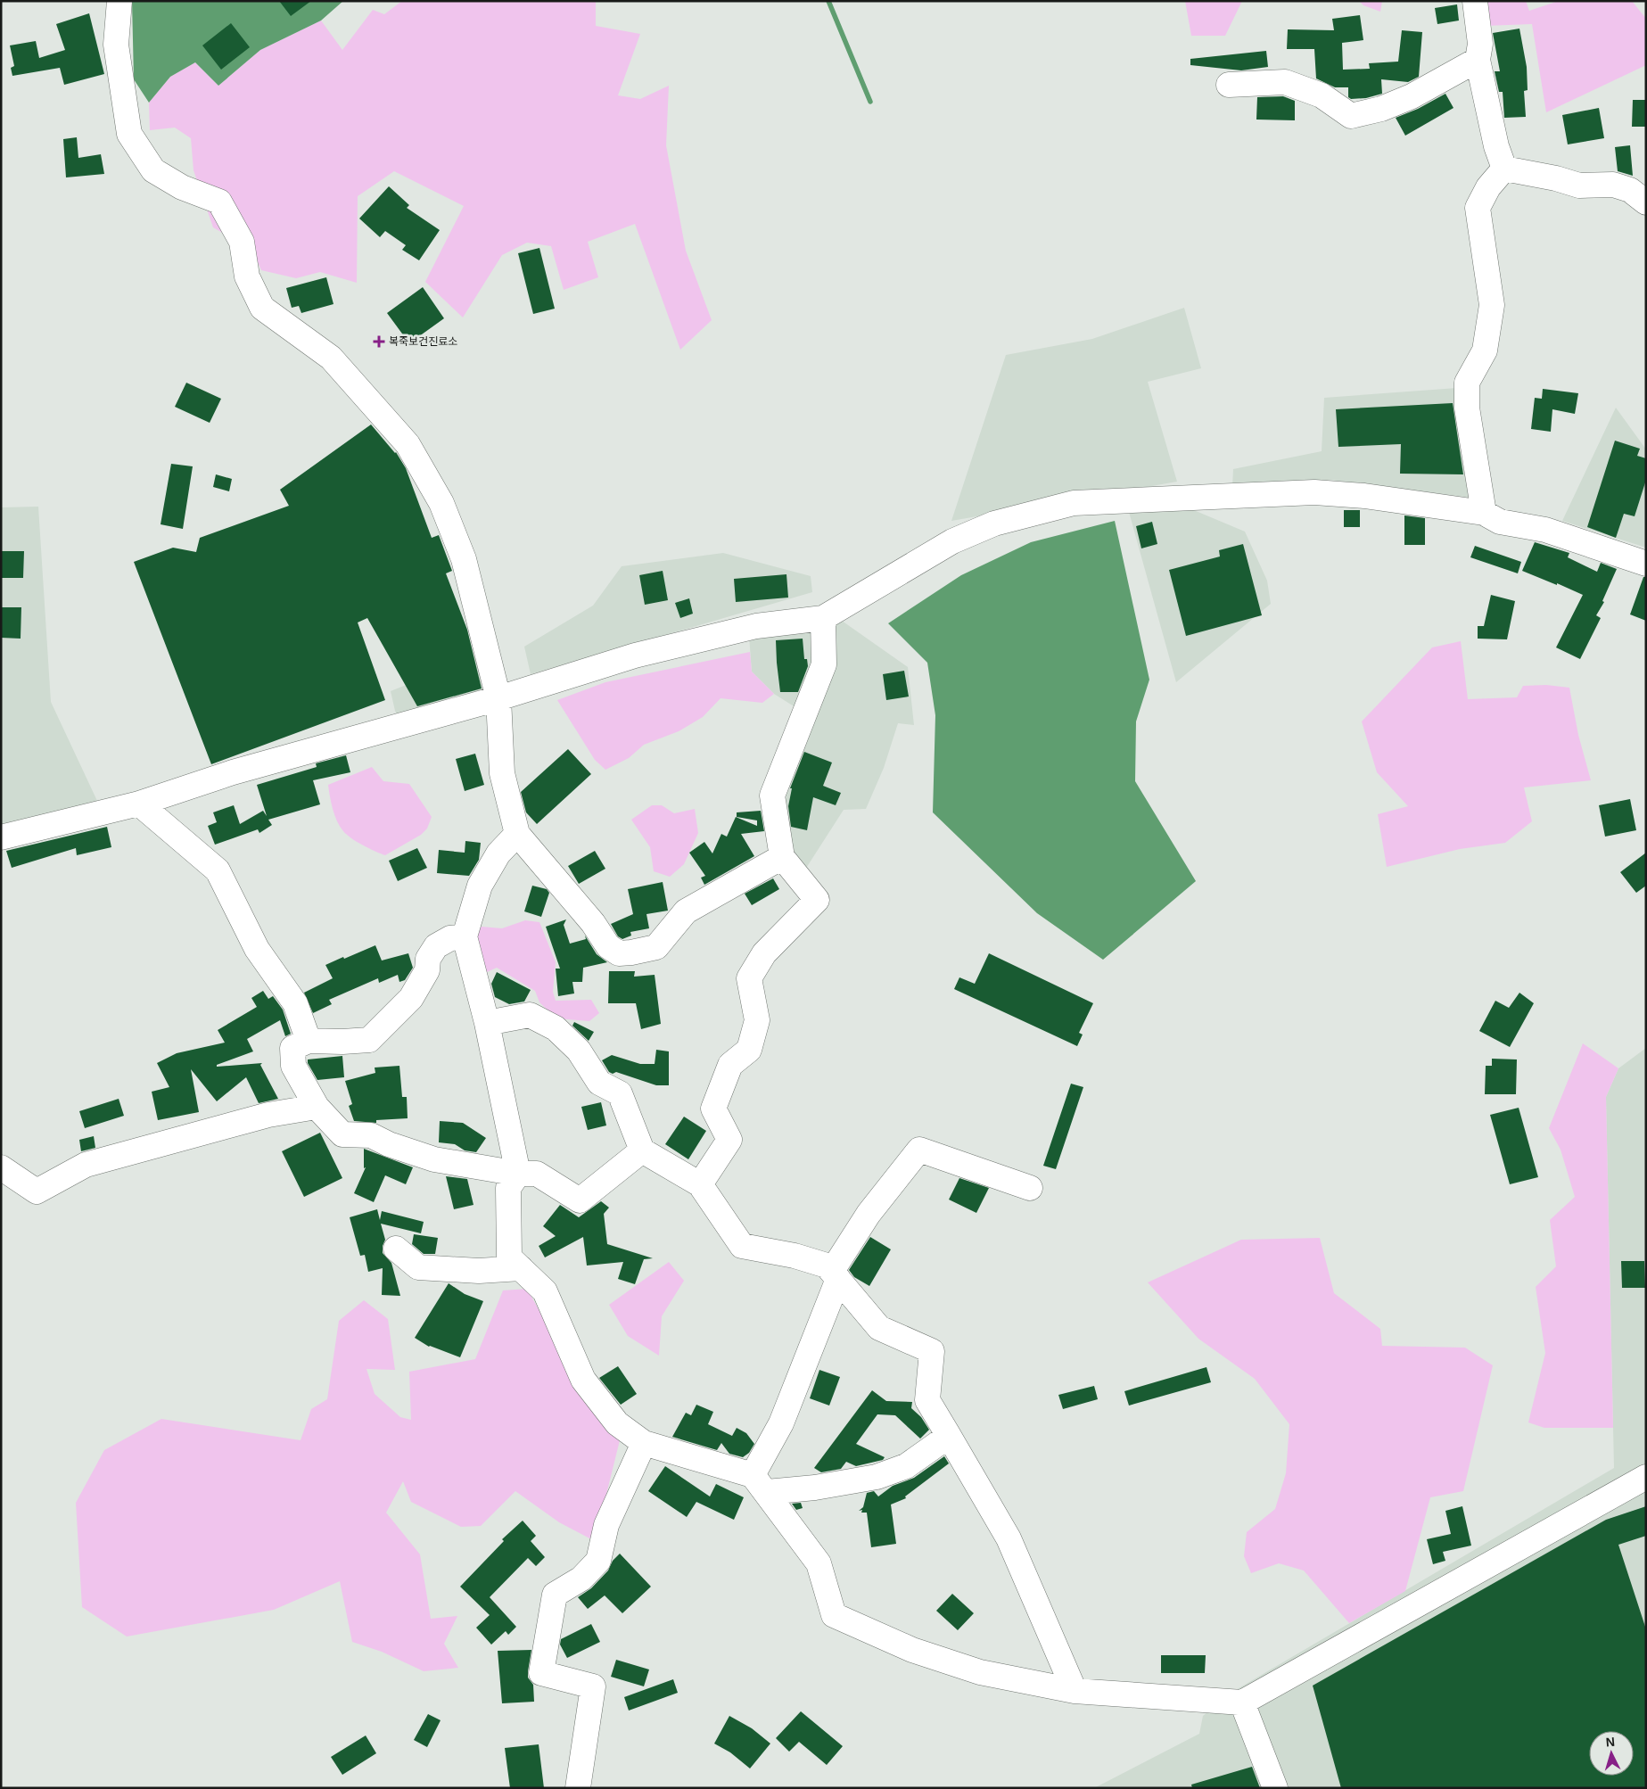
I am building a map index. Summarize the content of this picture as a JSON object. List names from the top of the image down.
{
  "places": {
    "health": ["복죽보건진료소"]
  },
  "north": "top"
}
